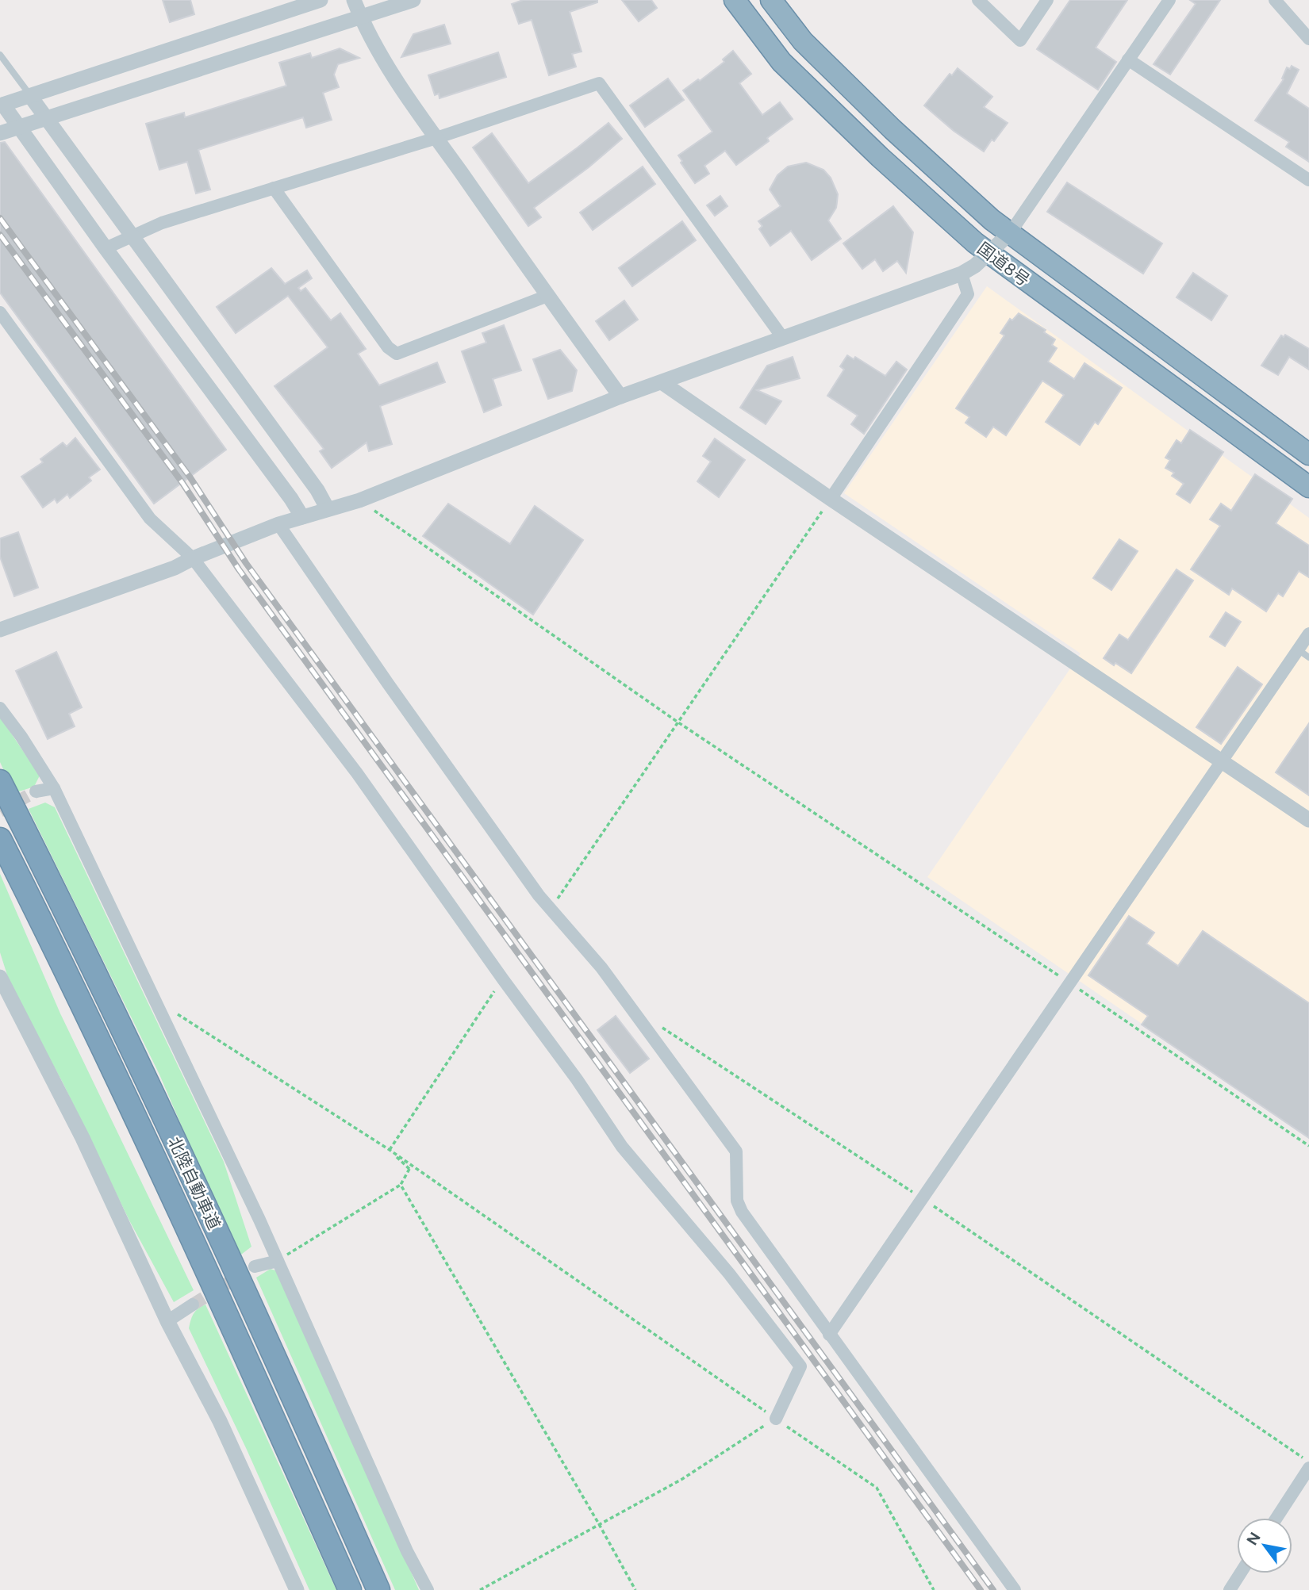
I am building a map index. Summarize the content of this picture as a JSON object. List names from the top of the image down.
{
  "streets": {
    "highway": ["国道8号", "北陸自動車道"]
  },
  "north": "top left"
}
